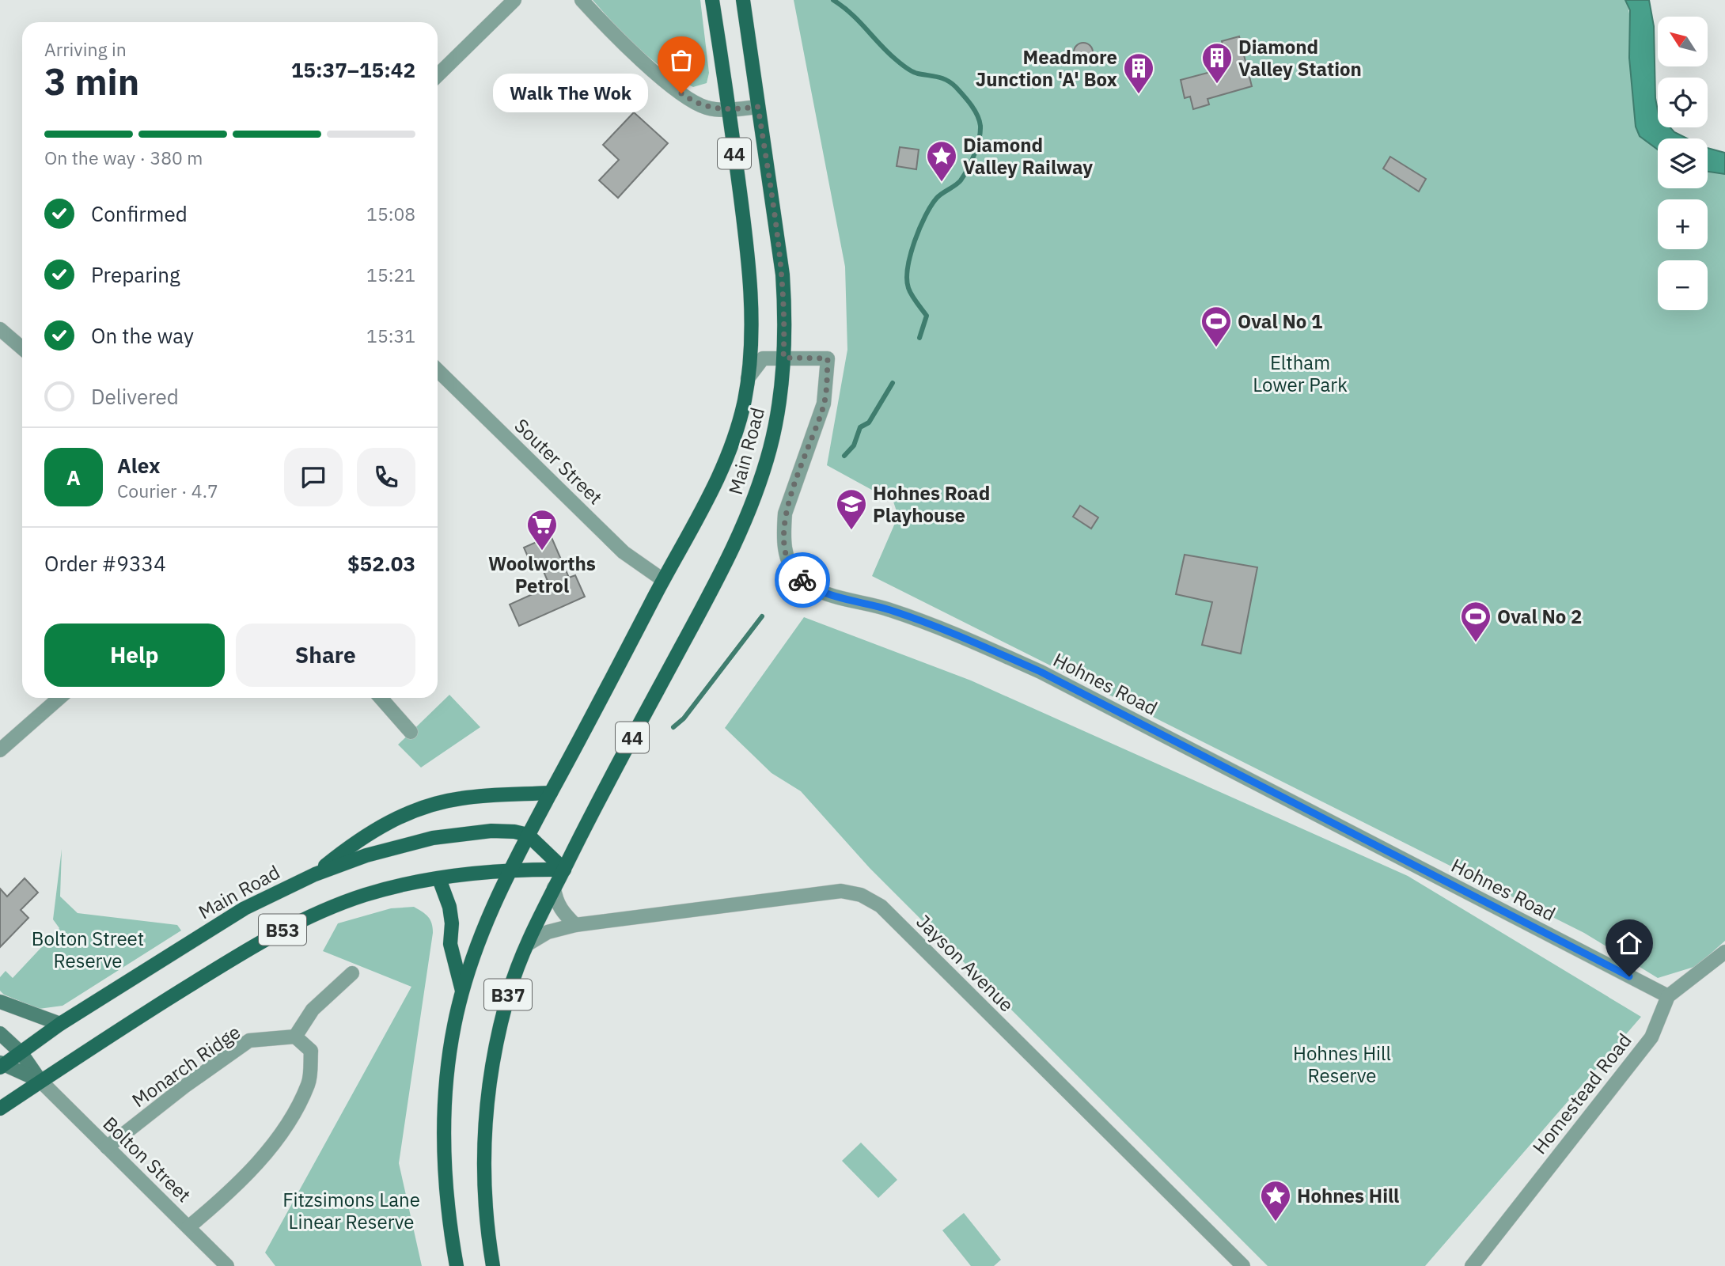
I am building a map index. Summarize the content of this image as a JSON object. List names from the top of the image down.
{
  "streets": {
    "main road": [
      "44",
      "Main Road",
      "B53",
      "B37",
      "Bolton Street"
    ],
    "street": [
      "Souter Street",
      "Hohnes Road",
      "Jayson Avenue",
      "Monarch Ridge",
      "Homestead Road"
    ]
  },
  "crossings": [
    ["Main Road", "Souter Street"],
    ["Main Road", "Hohnes Road"],
    ["Main Road", "B53"],
    ["Main Road", "B37"],
    ["Main Road", "Bolton Street"],
    ["Hohnes Road", "Homestead Road"],
    ["B53", "B37"],
    ["B53", "Bolton Street"],
    ["Jayson Avenue", "B37"],
    ["Monarch Ridge", "Bolton Street"]
  ],
  "parks": [
    "Eltham Lower Park",
    "Bolton Street Reserve",
    "Hohnes Hill Reserve",
    "Fitzsimons Lane Linear Reserve"
  ],
  "places": {
    "building": ["Diamond Valley Station", "Meadmore Junction 'A' Box"],
    "other": ["Walk The Wok"],
    "place": ["Diamond Valley Railway", "Hohnes Hill"],
    "sports": ["Oval No 1", "Oval No 2"],
    "school or university": ["Hohnes Road Playhouse"],
    "supermarket": ["Woolworths Petrol"]
  },
  "north": "top left",
  "page": {
    "map_buttons": ["+", "−"],
    "heading": ["3 min", "Arriving in", "15:37–15:42"],
    "panel": [
      "Alex",
      "Courier · 4.7",
      "Order #9334",
      "$52.03"
    ],
    "bubble": "Walk The Wok",
    "bar": "On the way · 380 m",
    "list": [
      ["Confirmed", "15:08"],
      ["Preparing", "15:21"],
      ["On the way", "15:31"],
      "Delivered"
    ],
    "round": "A",
    "buttons": ["Help", "Share"]
  }
}
